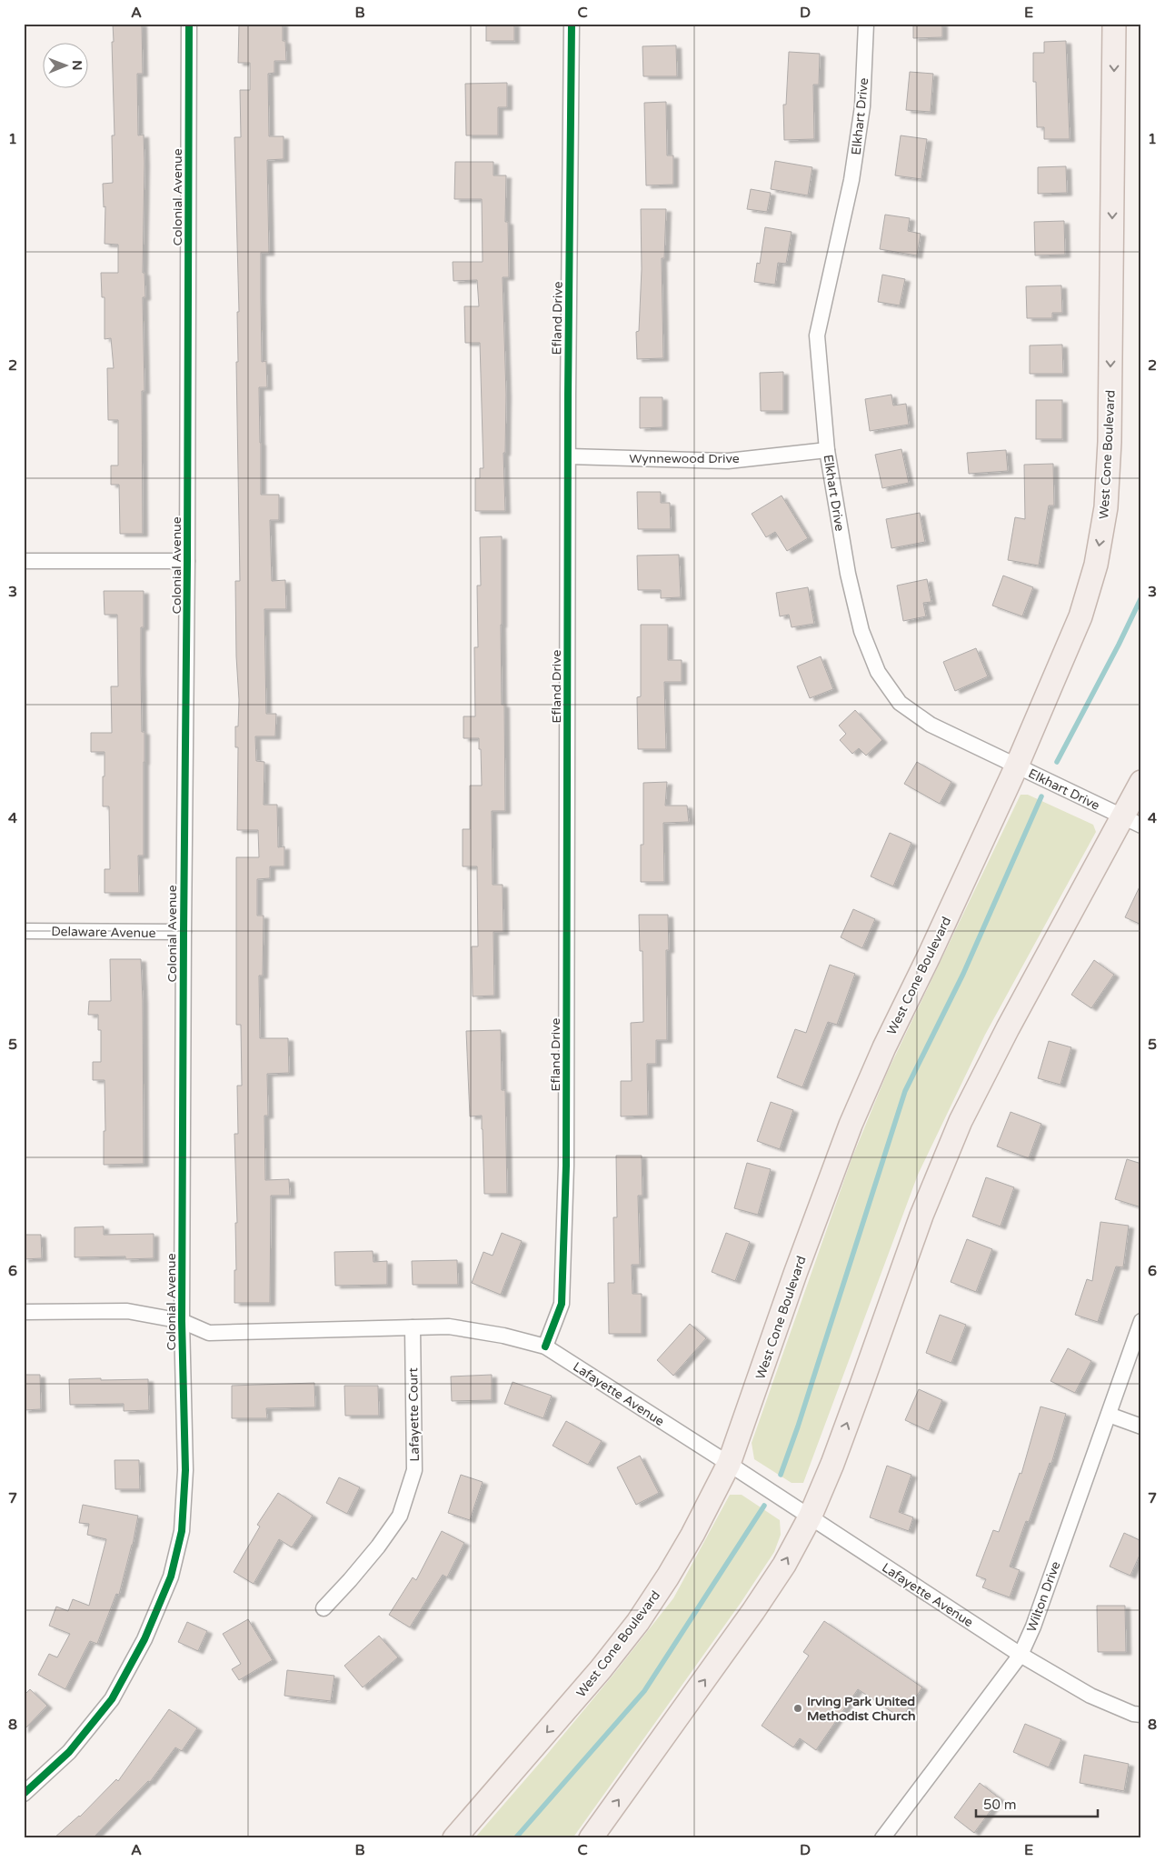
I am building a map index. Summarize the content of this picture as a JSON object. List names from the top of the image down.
{
  "streets": {
    "main road": ["West Cone Boulevard"],
    "street": [
      "Elkhart Drive",
      "Colonial Avenue",
      "Efland Drive",
      "Wynnewood Drive",
      "Delaware Avenue",
      "Lafayette Avenue",
      "Lafayette Court",
      "Wilton Drive"
    ]
  },
  "crossings": [
    ["Elkhart Drive", "West Cone Boulevard"],
    ["Elkhart Drive", "Wynnewood Drive"],
    ["Colonial Avenue", "Delaware Avenue"],
    ["Colonial Avenue", "Lafayette Avenue"],
    ["Efland Drive", "Wynnewood Drive"],
    ["Efland Drive", "Lafayette Avenue"],
    ["West Cone Boulevard", "Lafayette Avenue"],
    ["Lafayette Avenue", "Lafayette Court"],
    ["Lafayette Avenue", "Wilton Drive"]
  ],
  "places": ["Irving Park United Methodist Church"],
  "scale_bar": "50 m",
  "north": "right",
  "grid": {
    "columns": [
      "A",
      "B",
      "C",
      "D",
      "E"
    ],
    "rows": [
      "1",
      "2",
      "3",
      "4",
      "5",
      "6",
      "7",
      "8"
    ]
  }
}
